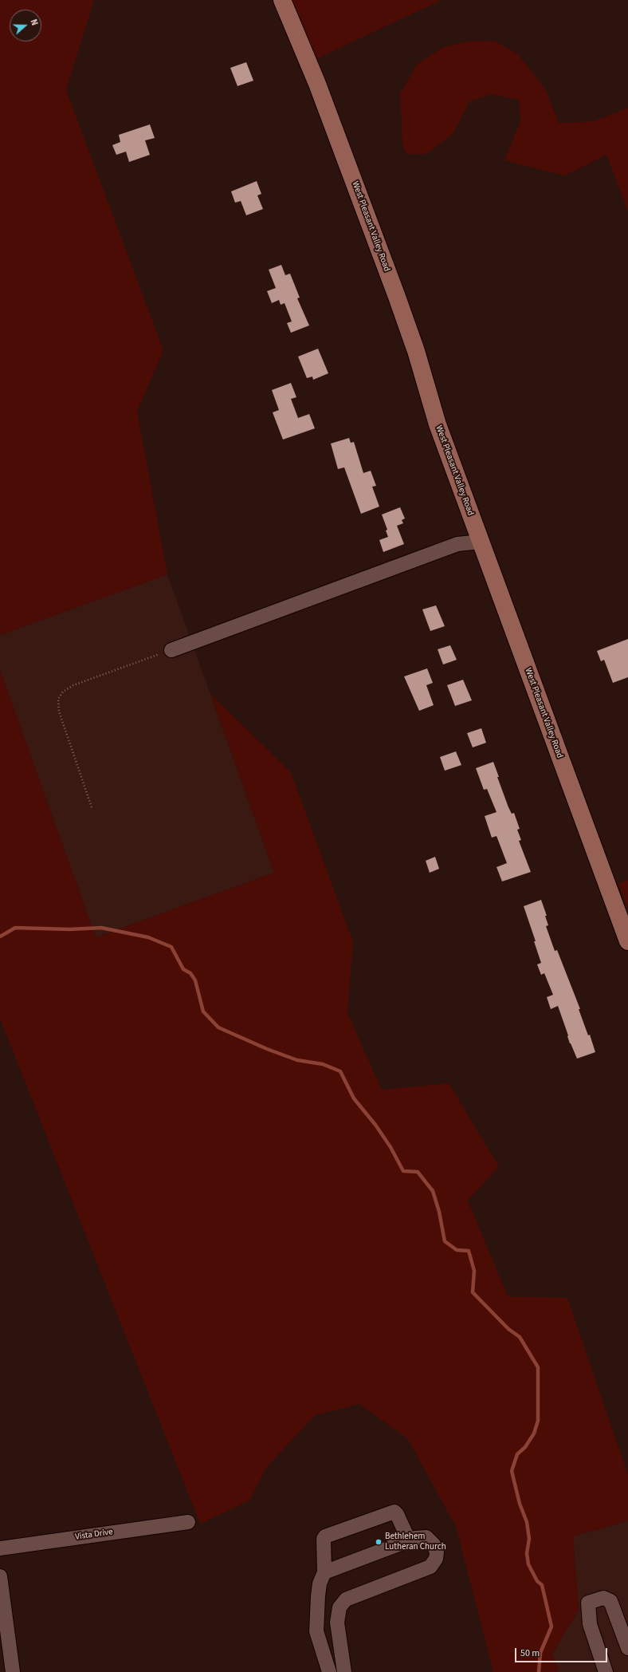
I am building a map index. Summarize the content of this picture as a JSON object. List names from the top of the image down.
{
  "streets": {
    "main road": ["West Pleasant Valley Road"],
    "street": ["Vista Drive"]
  },
  "places": ["Bethlehem Lutheran Church"],
  "scale_bar": "50 m",
  "north": "right"
}
